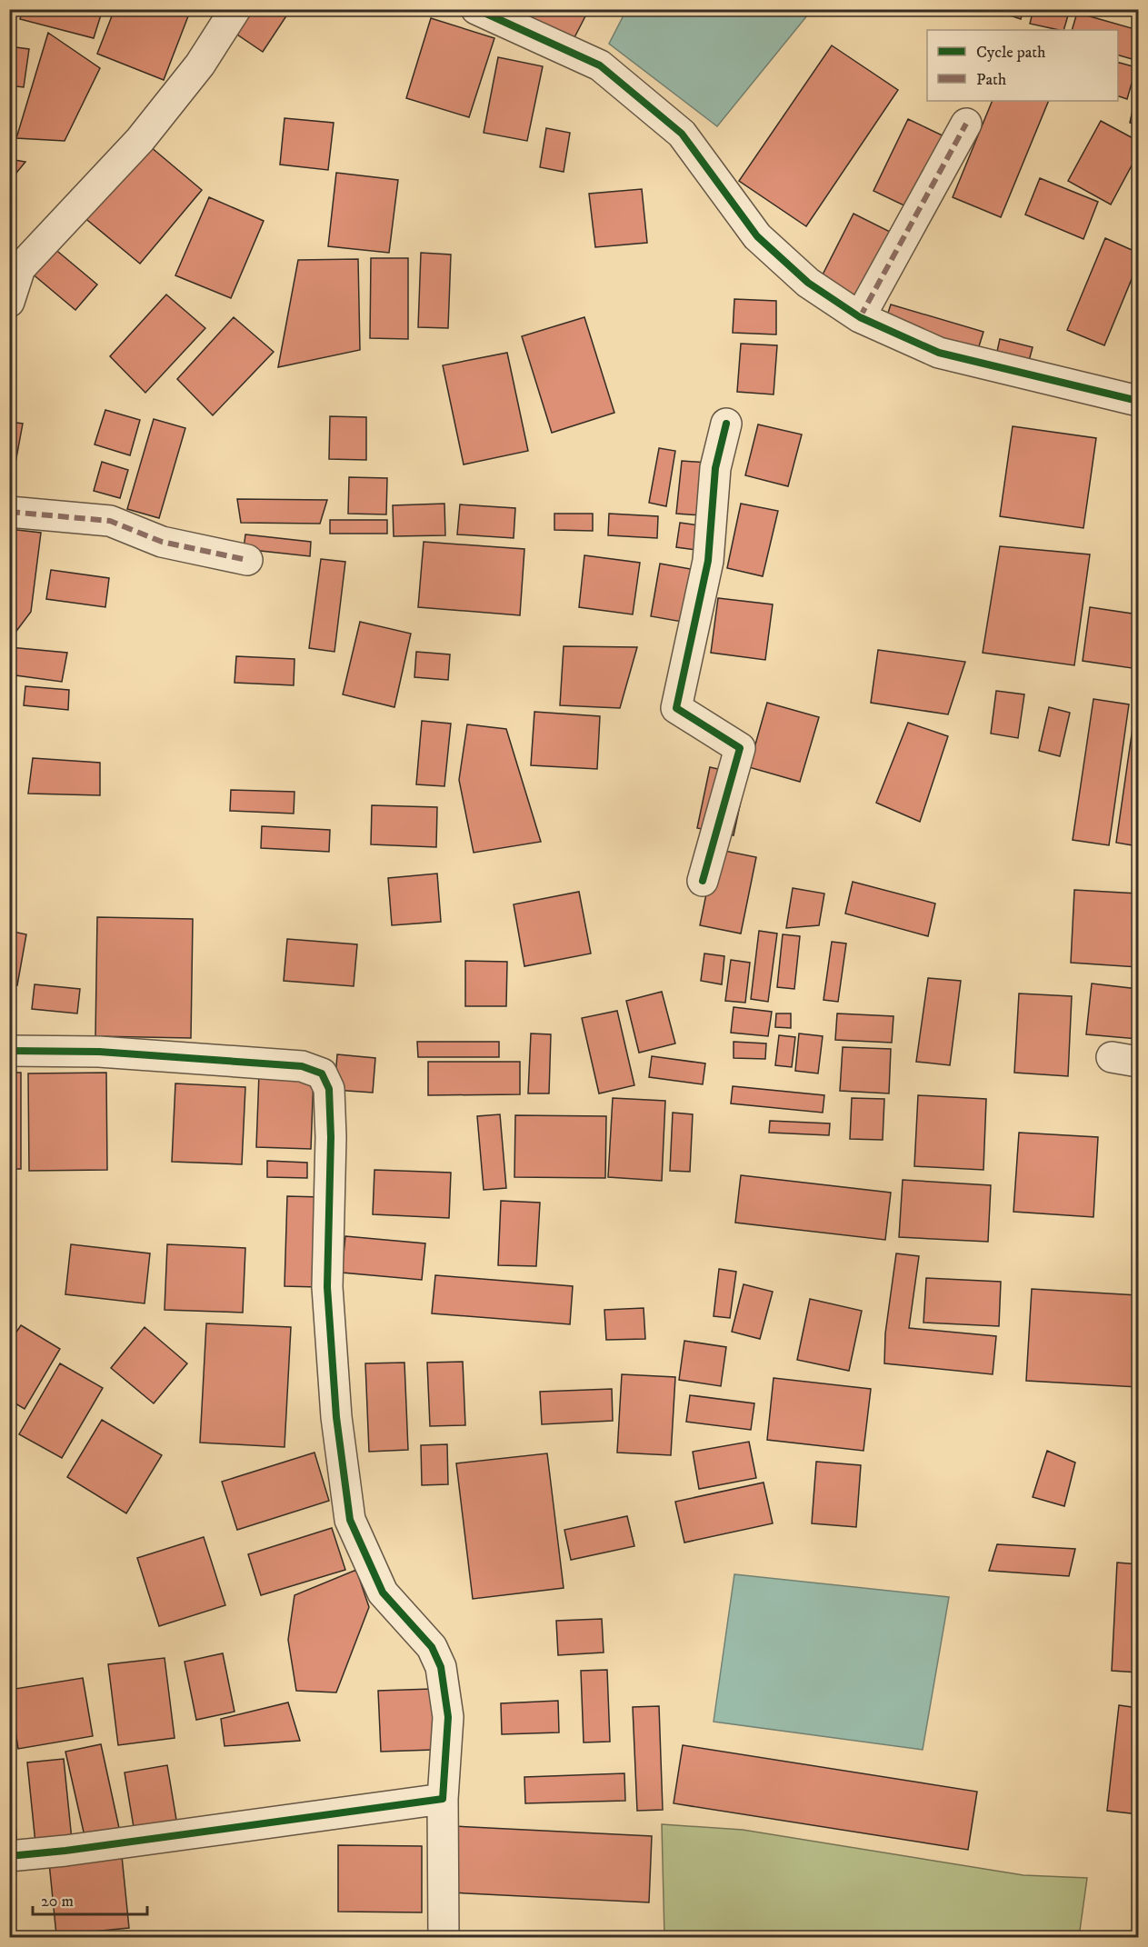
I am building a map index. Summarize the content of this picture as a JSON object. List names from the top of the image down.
{
  "legend": ["Cycle path", "Path"],
  "scale_bar": "20 m"
}
